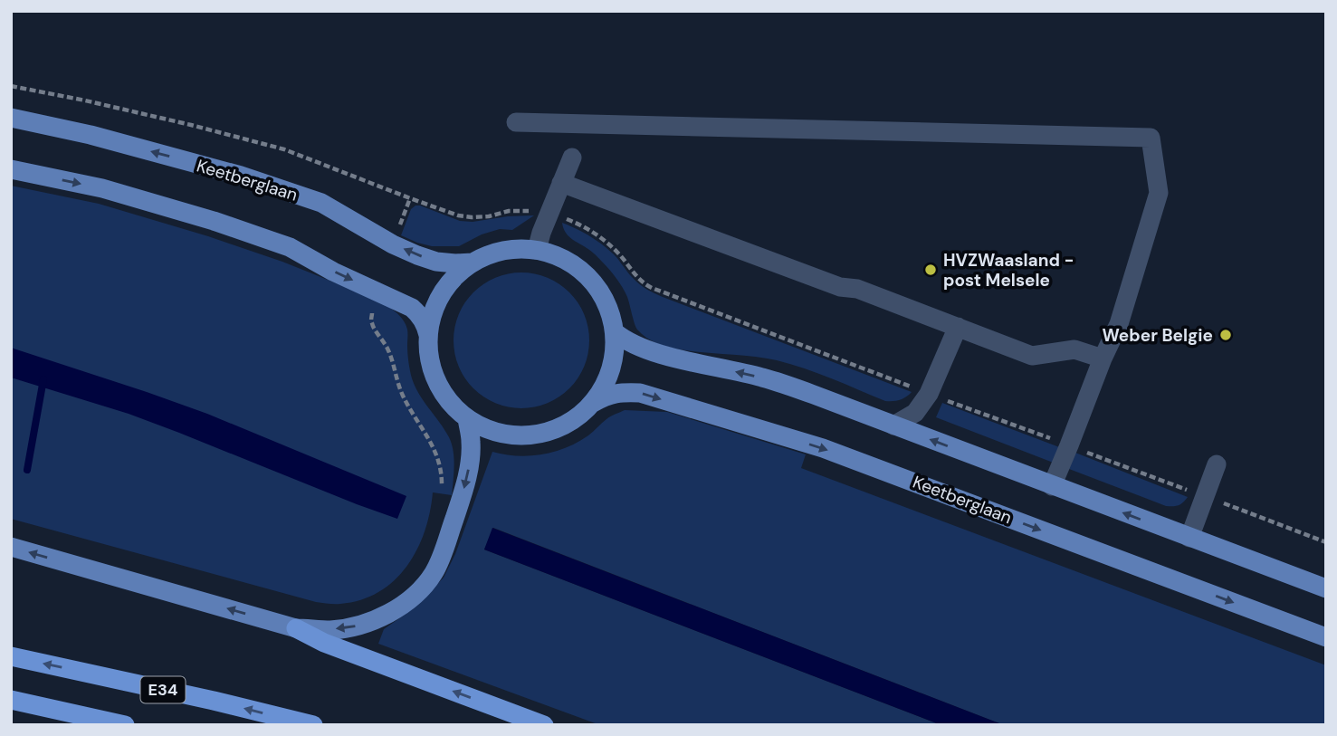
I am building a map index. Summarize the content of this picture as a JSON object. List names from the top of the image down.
{
  "streets": {
    "highway": ["E34"],
    "main road": ["Keetberglaan"]
  },
  "places": ["HVZWaasland - post Melsele", "Weber Belgie"]
}
